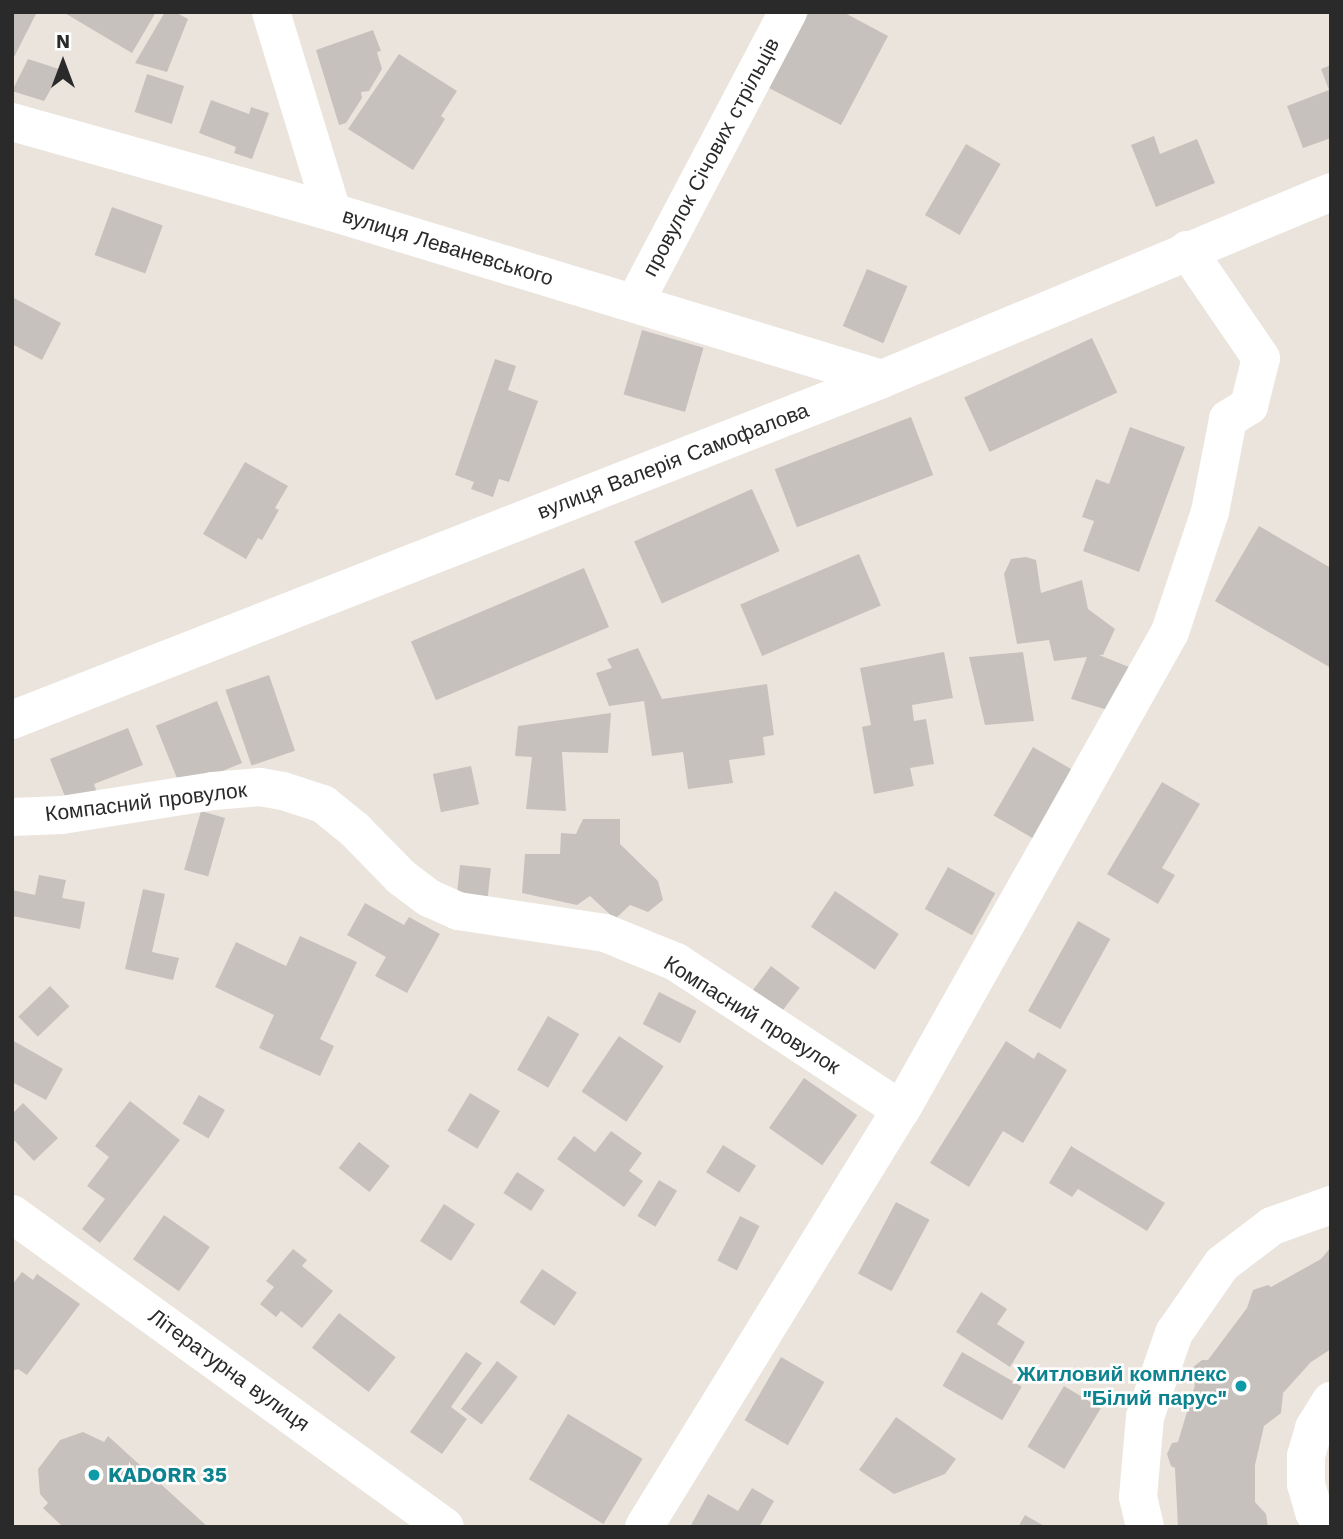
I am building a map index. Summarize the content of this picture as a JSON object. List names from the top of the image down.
{
  "streets": {
    "street": [
      "провулок Січових стрільців",
      "вулиця Леваневського",
      "вулиця Валерія Самофалова",
      "Компасний провулок",
      "Літературна вулиця"
    ]
  },
  "crossings": [
    ["провулок Січових стрільців", "вулиця Леваневського"],
    ["вулиця Леваневського", "вулиця Валерія Самофалова"]
  ],
  "places": ["Житловий комплекс \"Білий парус\"", "KADORR 35"],
  "north": "top"
}
